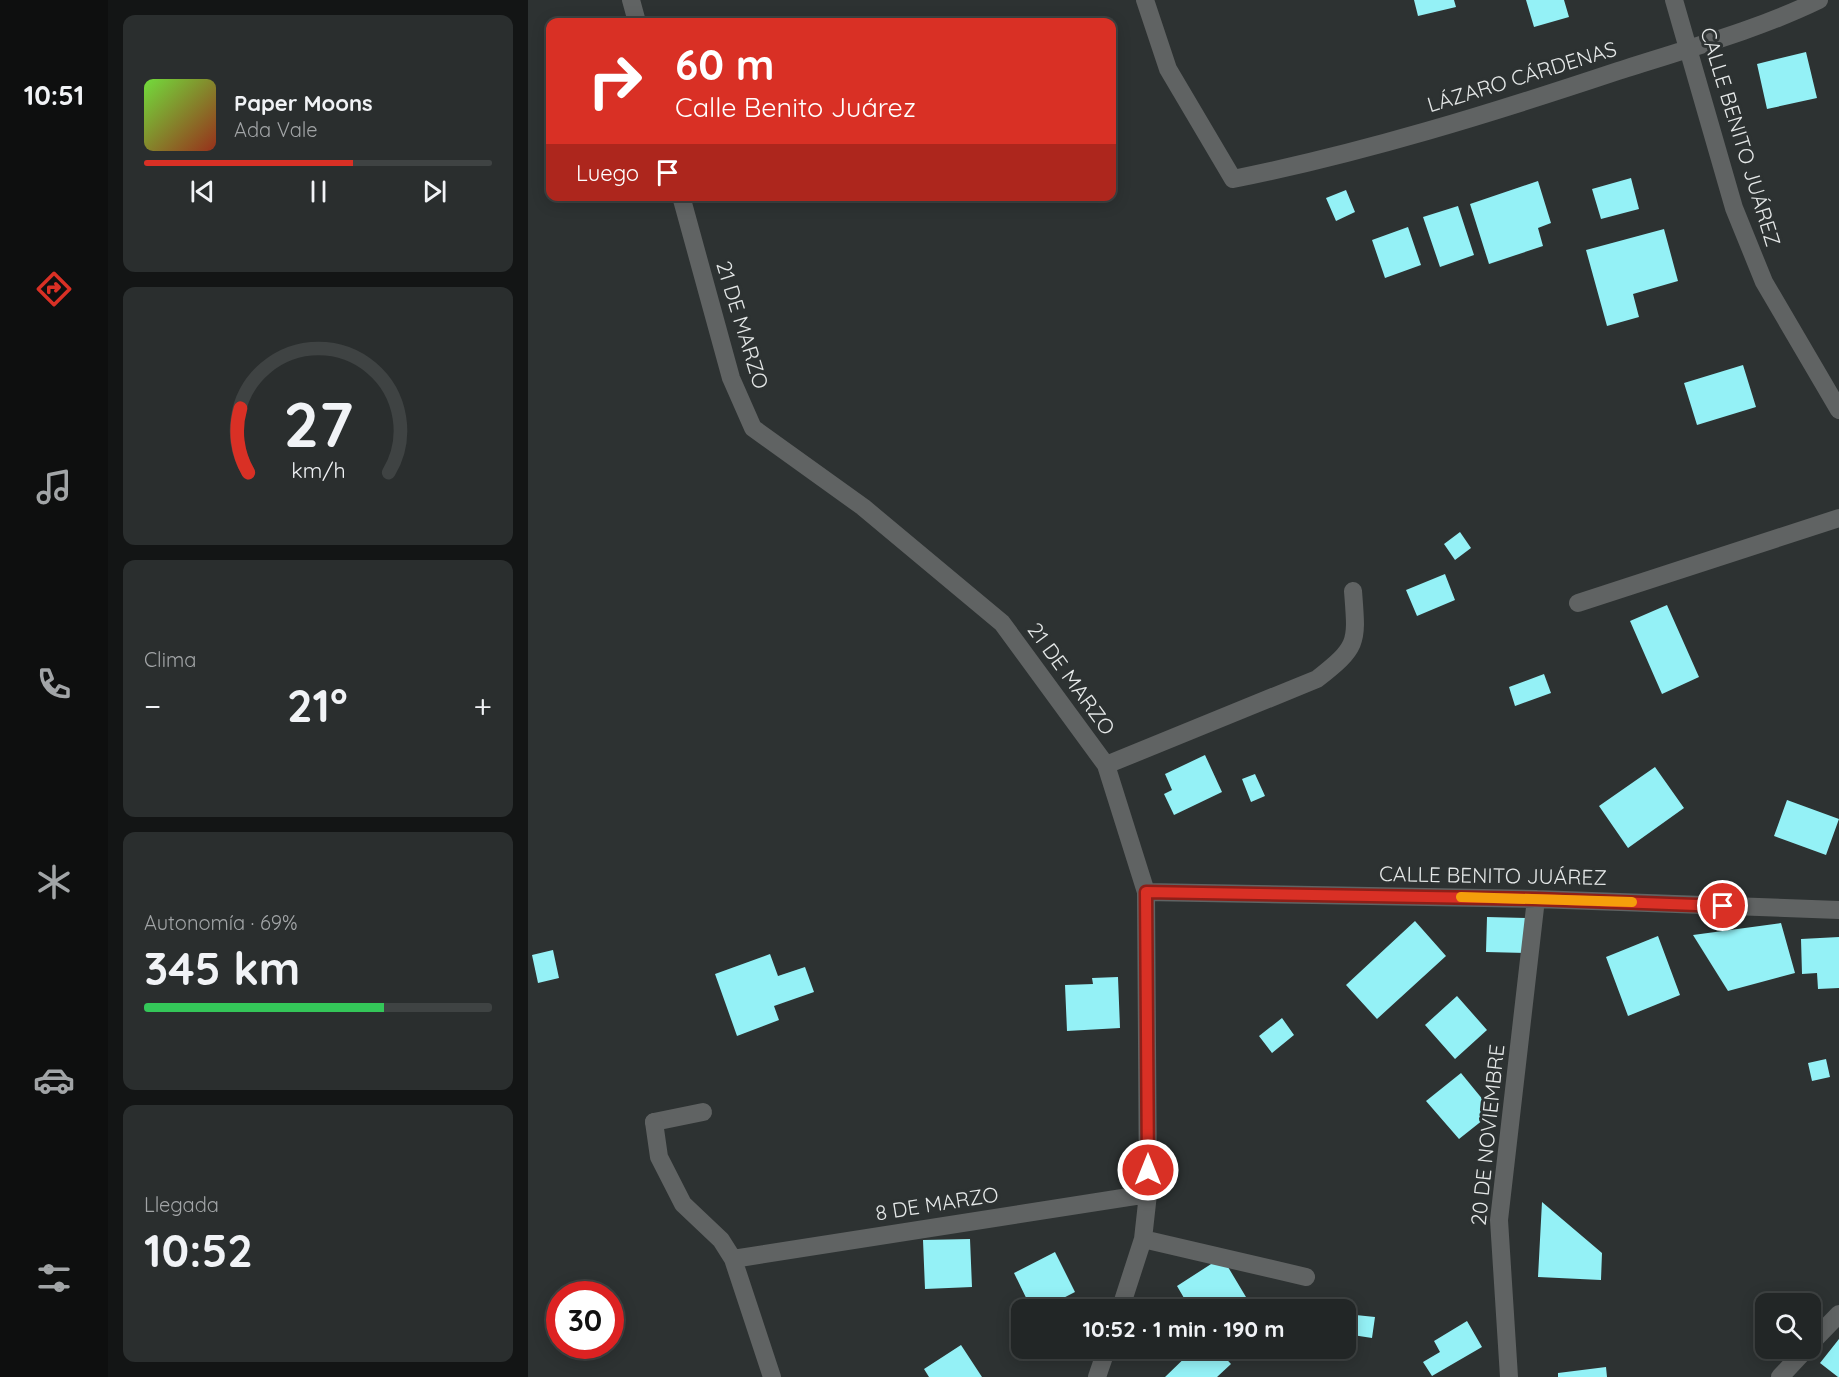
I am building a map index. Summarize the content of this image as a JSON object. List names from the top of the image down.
{
  "streets": {
    "street": [
      "LÁZARO CÁRDENAS",
      "CALLE BENITO JUÁREZ",
      "21 DE MARZO",
      "20 DE NOVIEMBRE",
      "8 DE MARZO"
    ]
  },
  "crossings": [
    ["LÁZARO CÁRDENAS", "CALLE BENITO JUÁREZ"],
    ["CALLE BENITO JUÁREZ", "21 DE MARZO"],
    ["CALLE BENITO JUÁREZ", "20 DE NOVIEMBRE"],
    ["21 DE MARZO", "8 DE MARZO"]
  ],
  "page": {
    "tabs": "10:51",
    "turn": ["60 m", "Calle Benito Juárez"],
    "song": ["Paper Moons", "Ada Vale"],
    "then": "Luego",
    "tile": [
      "Clima",
      ["Autonomía · 69%", "345 km"],
      ["Llegada", "10:52"]
    ],
    "heat": ["−", "21°", "+"],
    "limit": "30",
    "trip": "10:52 · 1 min · 190 m",
    "gauge": ["27", "km/h"]
  }
}
